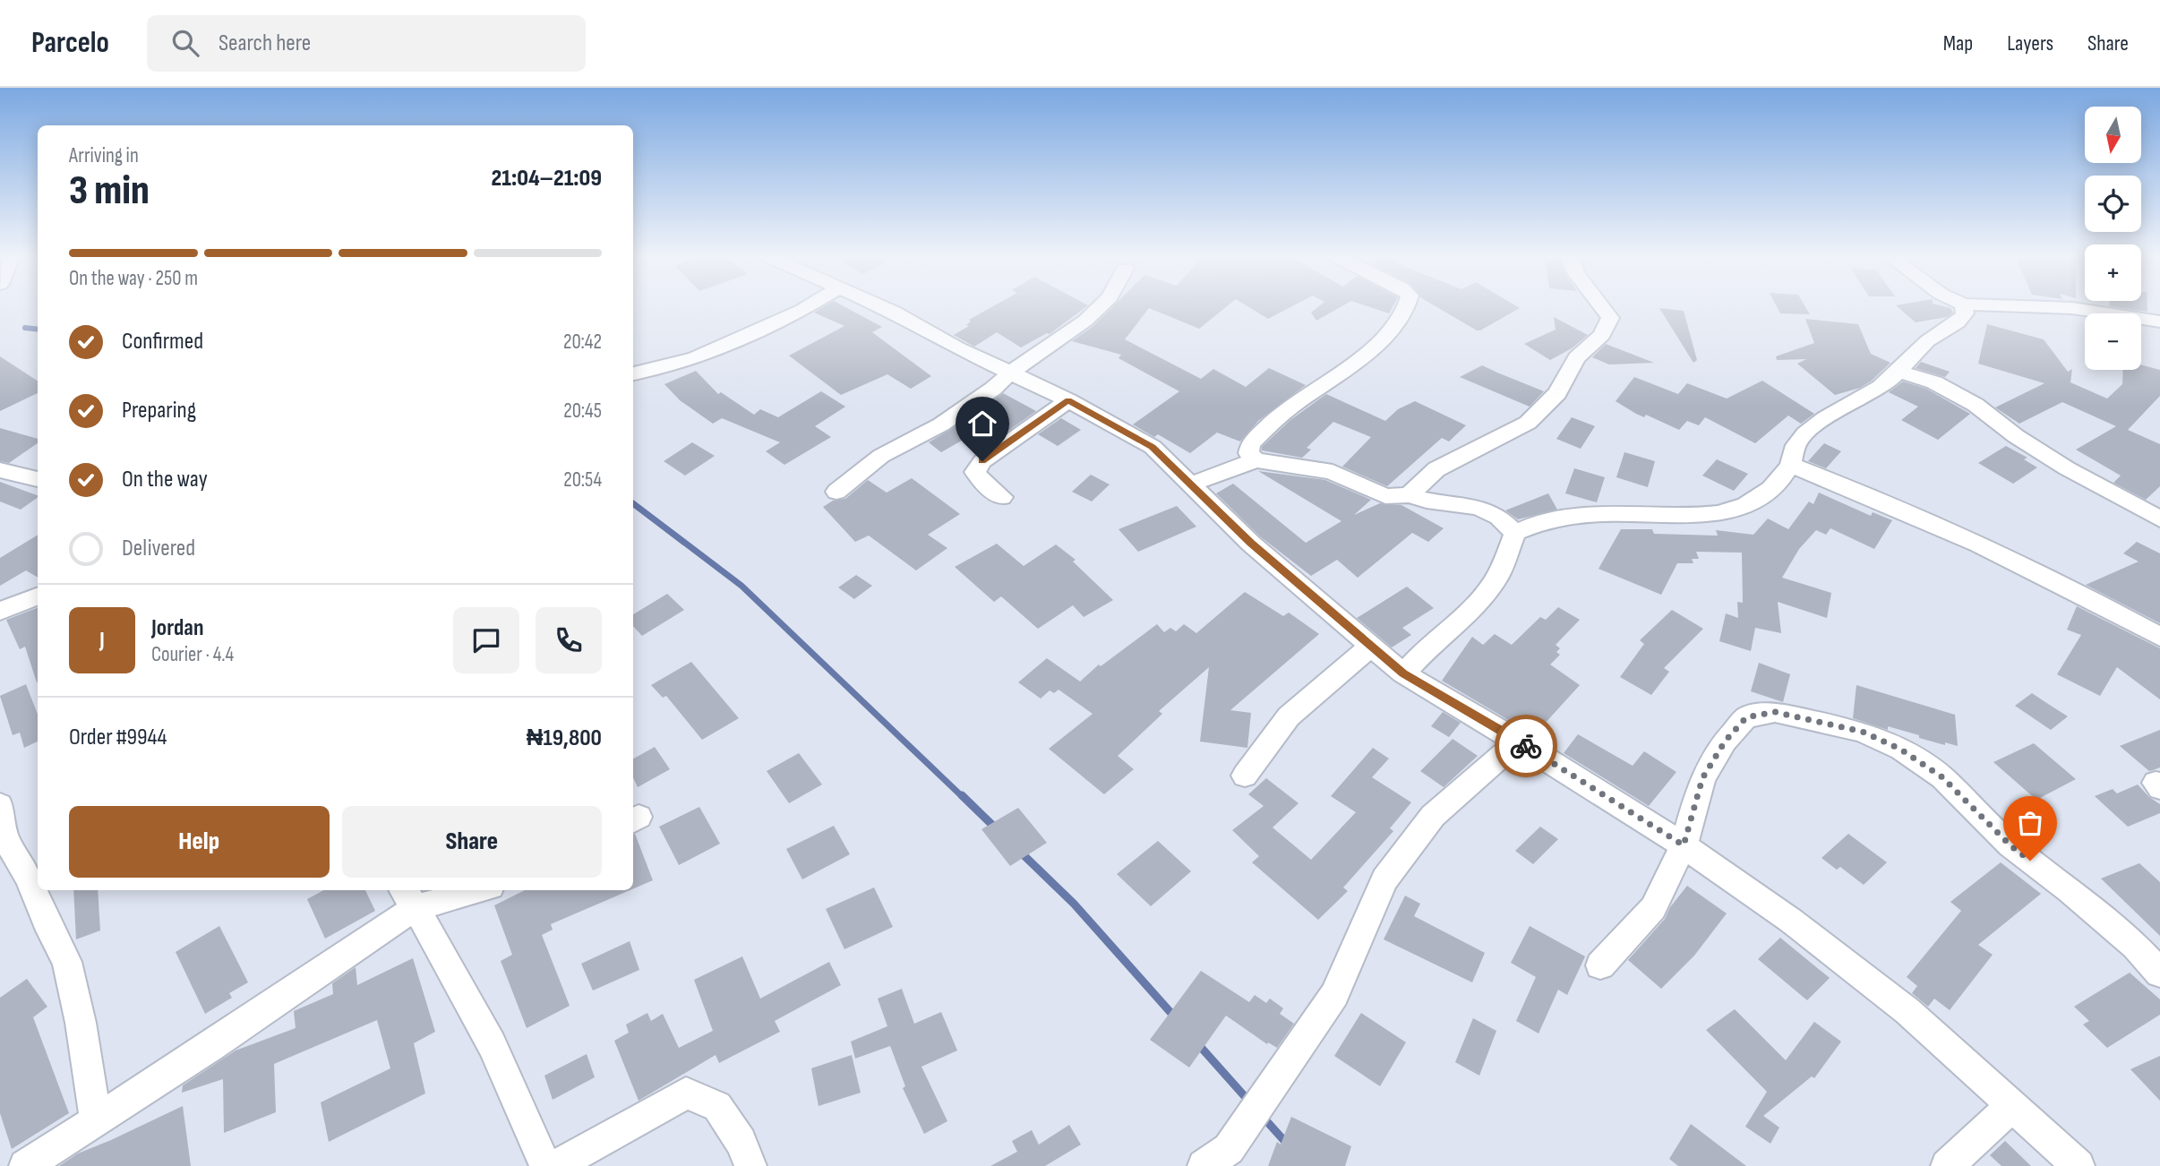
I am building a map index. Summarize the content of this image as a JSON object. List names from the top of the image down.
{
  "north": "bottom",
  "page": {
    "header": "Parcelo",
    "search": "Search here",
    "nav": ["Map", "Layers", "Share"],
    "map_buttons": ["+", "−"],
    "heading": ["3 min", "Arriving in", "21:04–21:09"],
    "panel": [
      "Jordan",
      "Courier · 4.4",
      "Order #9944",
      "₦19,800"
    ],
    "bar": "On the way · 250 m",
    "list": [
      ["Confirmed", "20:42"],
      ["Preparing", "20:45"],
      ["On the way", "20:54"],
      "Delivered"
    ],
    "round": "J",
    "buttons": ["Help", "Share"]
  }
}
